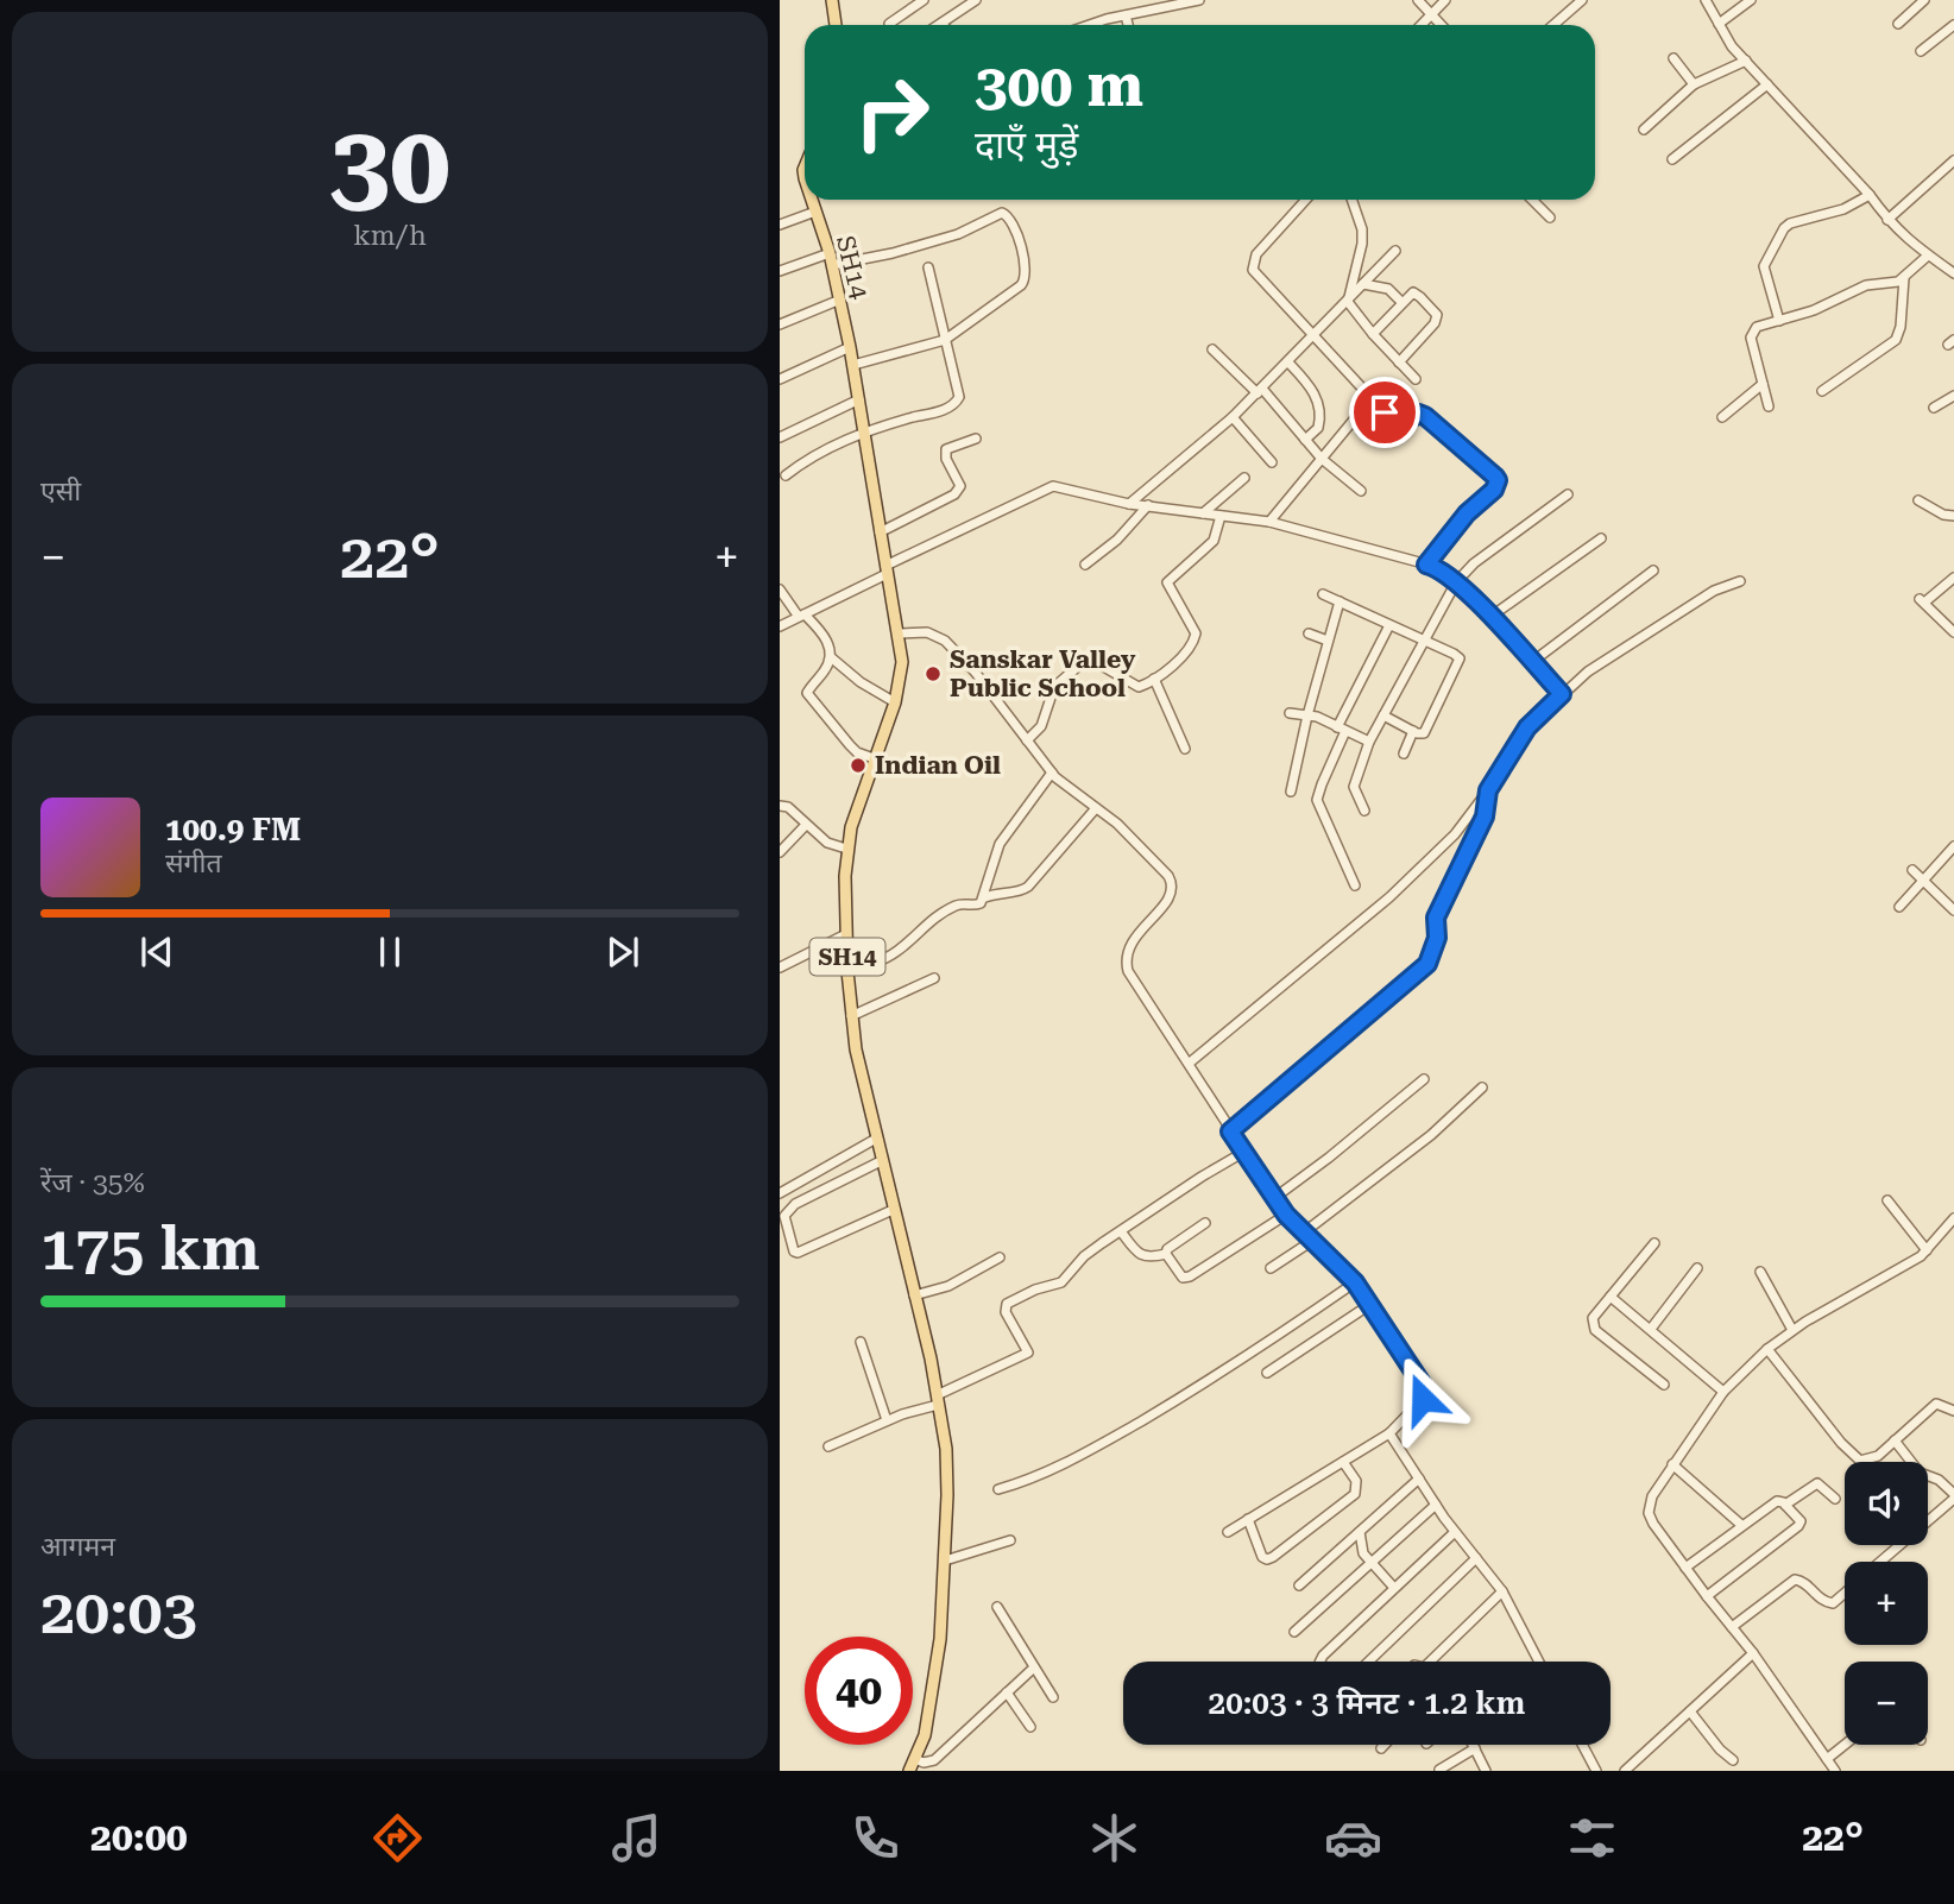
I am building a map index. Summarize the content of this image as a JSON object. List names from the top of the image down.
{
  "streets": {
    "main road": ["SH14"]
  },
  "places": ["Sanskar Valley Public School", "Indian Oil"],
  "page": {
    "tile": [
      ["30", "km/h"],
      "एसी",
      ["रेंज · 35%", "175 km"],
      ["आगमन", "20:03"]
    ],
    "turn": ["300 m", "दाएँ मुड़ें"],
    "heat": ["−", "22°", "+"],
    "song": ["100.9 FM", "संगीत"],
    "map_buttons": ["+", "−"],
    "limit": "40",
    "trip": "20:03 · 3 मिनट · 1.2 km",
    "tabs": ["20:00", "22°"]
  }
}
